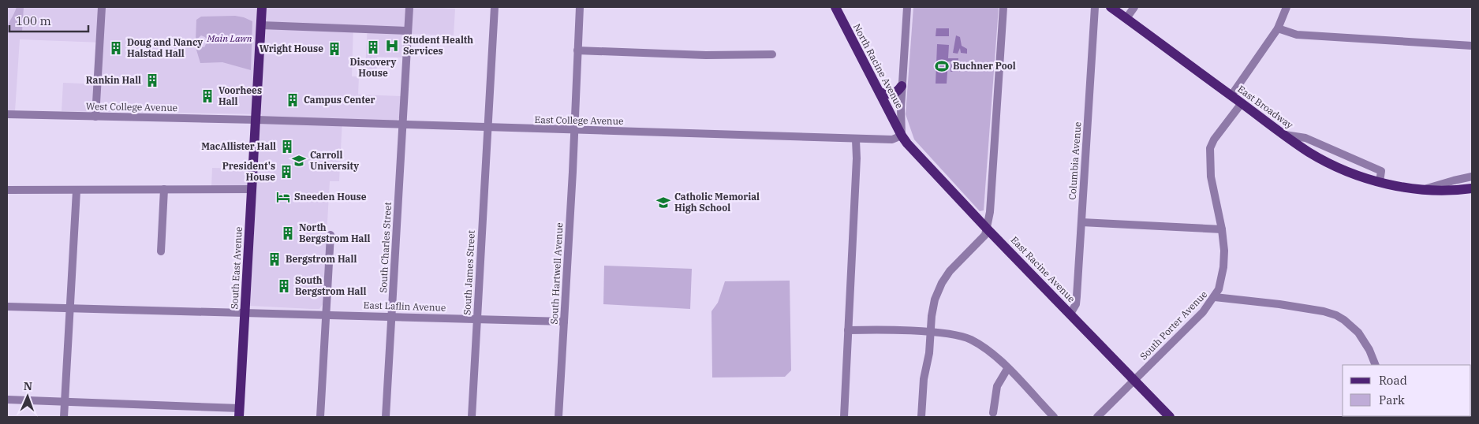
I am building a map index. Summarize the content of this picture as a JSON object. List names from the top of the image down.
{
  "streets": {
    "main road": [
      "North Racine Avenue",
      "East Broadway",
      "South East Avenue",
      "East Racine Avenue"
    ],
    "street": [
      "West College Avenue",
      "East College Avenue",
      "Columbia Avenue",
      "South Charles Street",
      "South James Street",
      "South Hartwell Avenue",
      "East Laflin Avenue",
      "South Porter Avenue"
    ]
  },
  "crossings": [
    ["North Racine Avenue", "East College Avenue"],
    ["North Racine Avenue", "East Racine Avenue"],
    ["West College Avenue", "East College Avenue"],
    ["West College Avenue", "South East Avenue"],
    ["East Broadway", "South Porter Avenue"],
    ["East College Avenue", "South Charles Street"],
    ["East College Avenue", "South East Avenue"],
    ["East College Avenue", "East Racine Avenue"],
    ["East College Avenue", "South James Street"],
    ["East College Avenue", "South Hartwell Avenue"],
    ["Columbia Avenue", "East Racine Avenue"],
    ["South Charles Street", "East Laflin Avenue"],
    ["South East Avenue", "East Laflin Avenue"],
    ["East Racine Avenue", "South Porter Avenue"],
    ["South James Street", "East Laflin Avenue"],
    ["South Hartwell Avenue", "East Laflin Avenue"]
  ],
  "parks": ["Main Lawn"],
  "places": {
    "hospital": ["Student Health Services"],
    "building": [
      "Discovery House",
      "Doug and Nancy Halstad Hall",
      "Wright House",
      "Rankin Hall",
      "Voorhees Hall",
      "Campus Center",
      "MacAllister Hall",
      "President's House",
      "North Bergstrom Hall",
      "Bergstrom Hall",
      "South Bergstrom Hall"
    ],
    "sports": ["Buchner Pool"],
    "school or university": ["Carroll University", "Catholic Memorial High School"],
    "hotel": ["Sneeden House"]
  },
  "legend": ["Road", "Park"],
  "scale_bar": "100 m",
  "north": "top"
}
